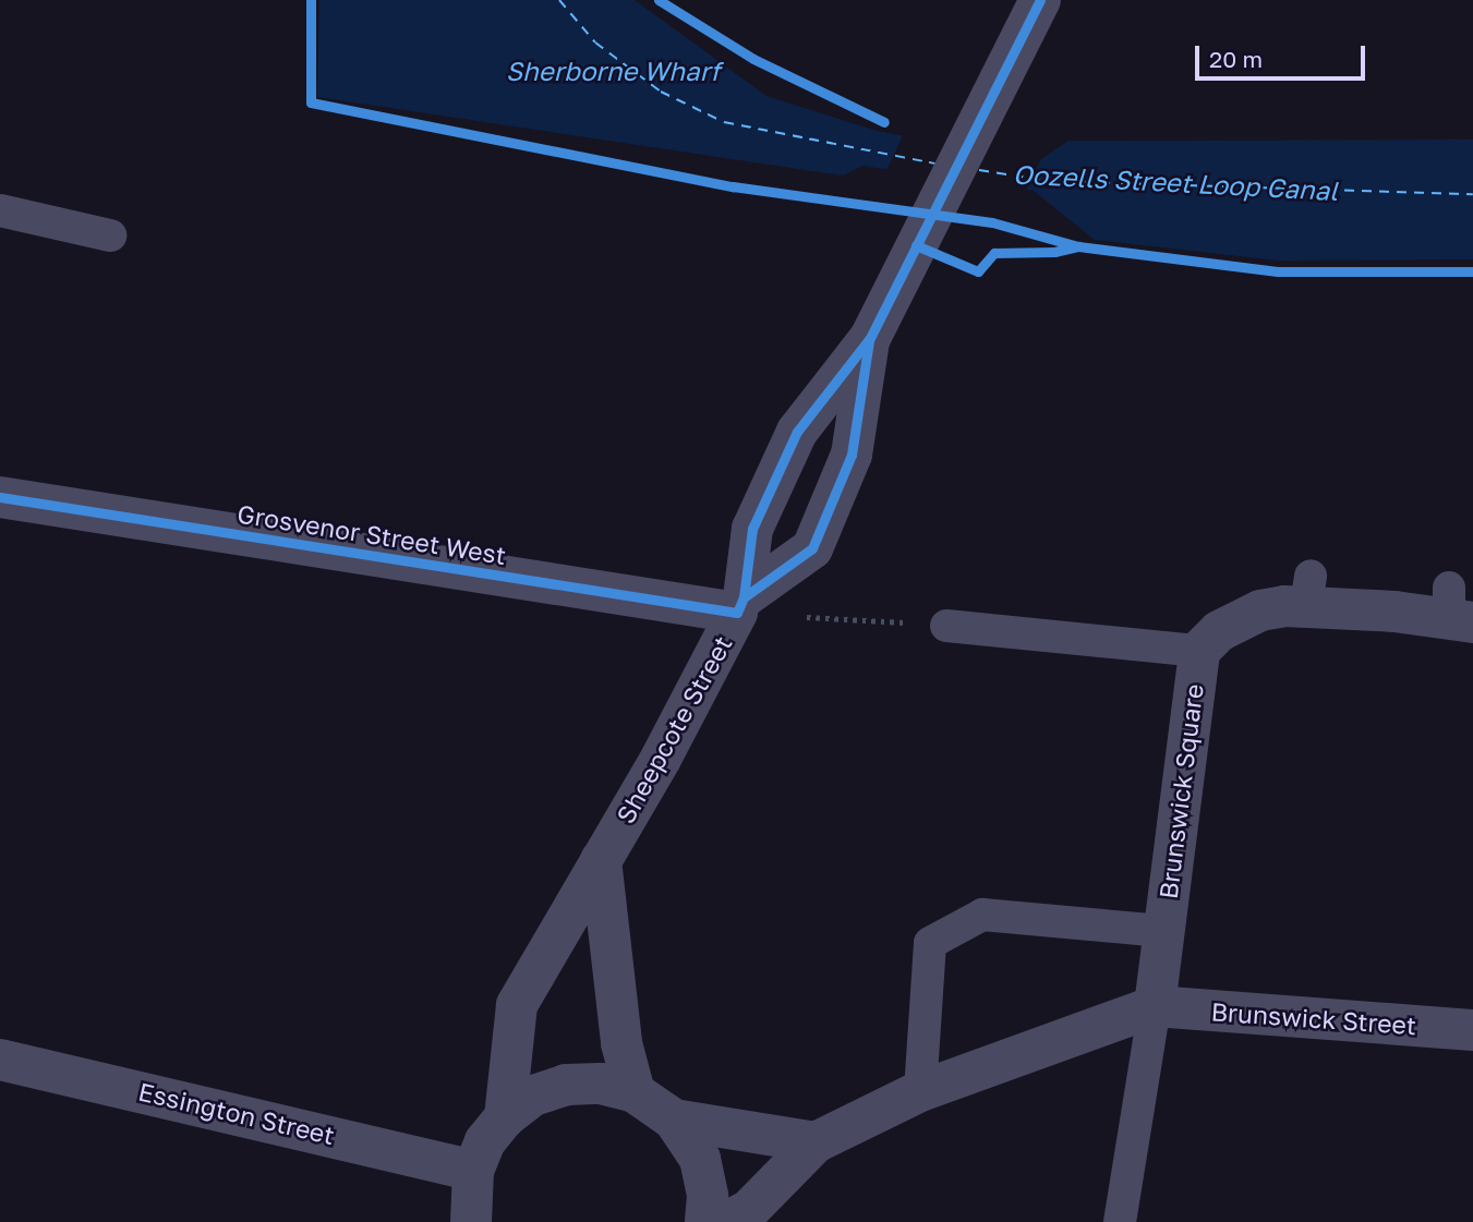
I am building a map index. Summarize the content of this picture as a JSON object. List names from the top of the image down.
{
  "streets": {
    "street": [
      "Grosvenor Street West",
      "Sheepcote Street",
      "Brunswick Square",
      "Brunswick Street",
      "Essington Street"
    ]
  },
  "crossings": [
    ["Grosvenor Street West", "Sheepcote Street"],
    ["Brunswick Square", "Brunswick Street"]
  ],
  "water": ["Sherborne Wharf", "Oozells Street Loop Canal"],
  "scale_bar": "20 m"
}
